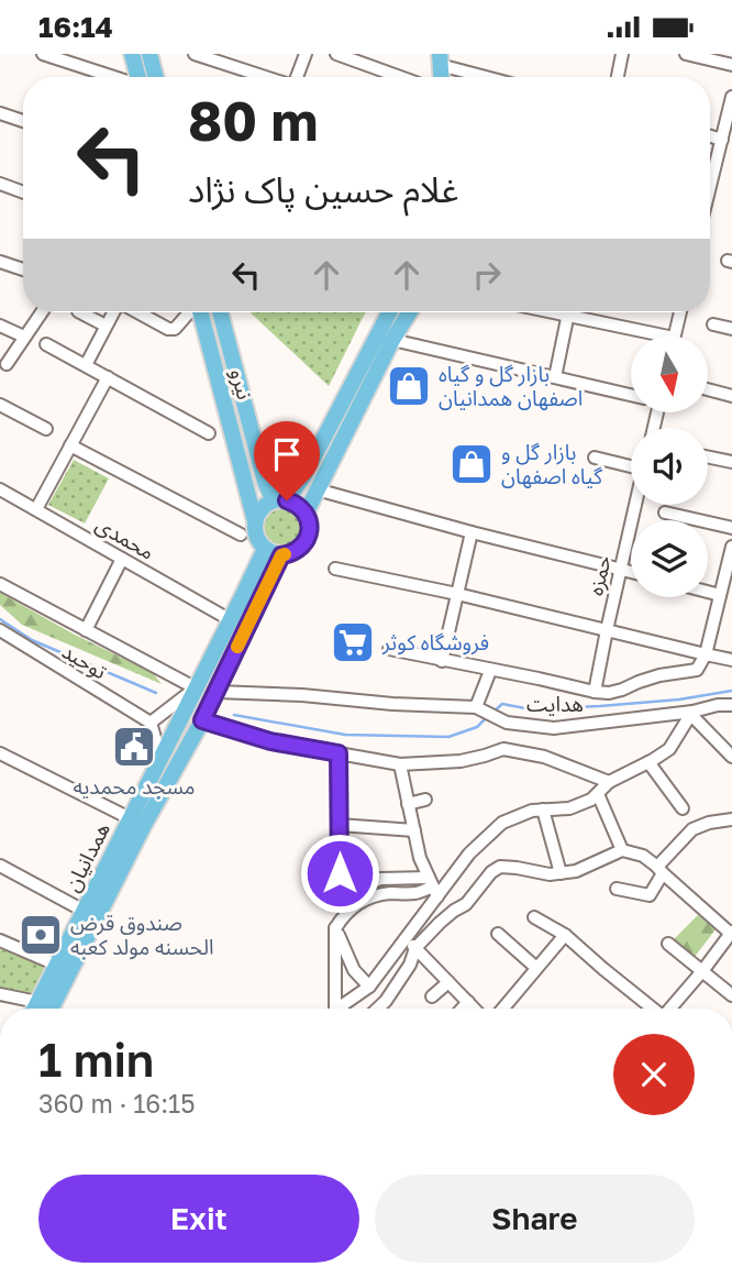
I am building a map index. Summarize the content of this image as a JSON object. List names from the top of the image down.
{
  "streets": {
    "main road": ["نیرو", "همدانیان"],
    "street": [
      "محمدی",
      "حمزه",
      "توحید",
      "هدایت"
    ]
  },
  "crossings": [
    ["نیرو", "همدانیان"],
    ["محمدی", "همدانیان"],
    ["هدایت", "همدانیان"]
  ],
  "places": {
    "shop": ["بازار گل و گیاه اصفهان همدانیان", "بازار گل و گیاه اصفهان"],
    "supermarket": ["فروشگاه کوثر"],
    "public building": ["مسجد محمدیه"],
    "bank": ["صندوق قرض الحسنه مولد کعبه"]
  },
  "north": "bottom",
  "page": {
    "status": "16:14",
    "turn": ["80 m", "غلام حسین پاک نژاد"],
    "heading": ["1 min", "360 m · 16:15"],
    "buttons": ["Exit", "Share"]
  }
}
